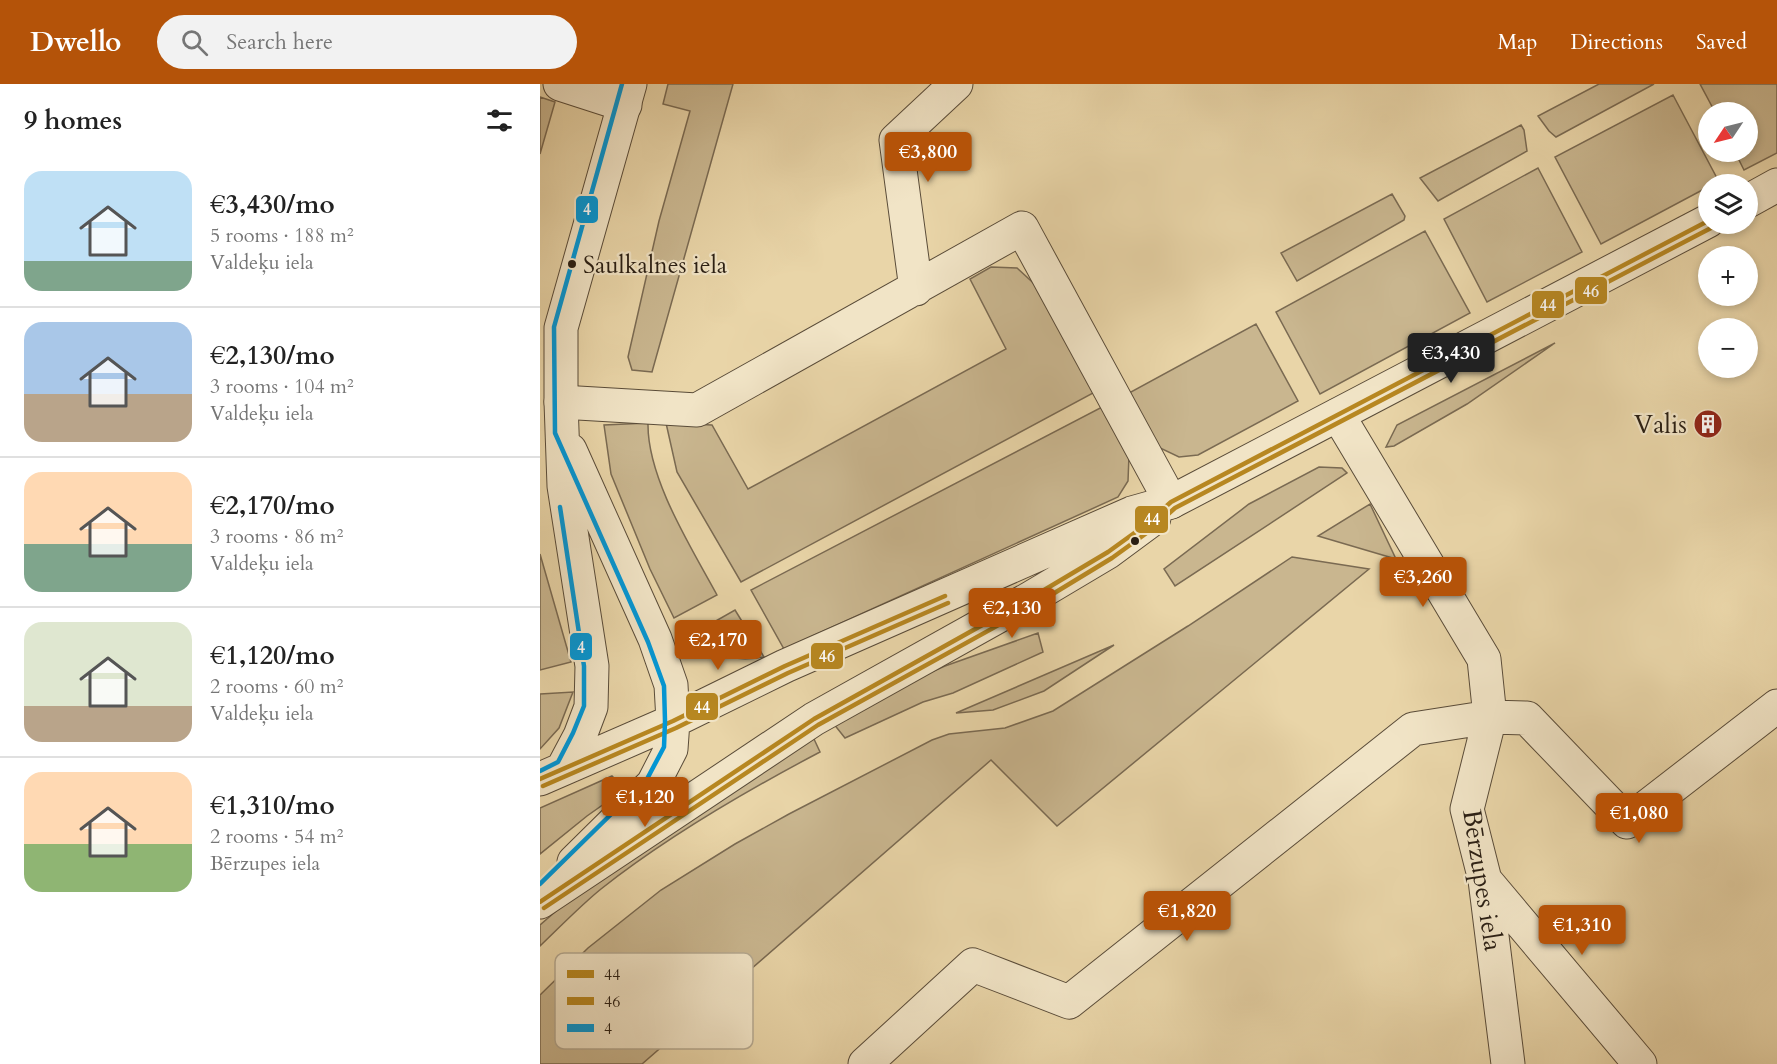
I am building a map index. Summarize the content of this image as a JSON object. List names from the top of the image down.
{
  "streets": {
    "street": ["Bērzupes iela"]
  },
  "places": {
    "other": ["Saulkalnes iela"],
    "building": ["Valis"]
  },
  "lines": ["transit line 4", "transit line 44", "transit line 46"],
  "legend": ["44", "46", "4"],
  "north": "bottom left",
  "page": {
    "header": "Dwello",
    "search": "Search here",
    "nav": ["Map", "Directions", "Saved"],
    "heading": "9 homes",
    "map_buttons": ["+", "−"],
    "price": [
      "€3,800",
      "€3,430",
      "€3,260",
      "€2,130",
      "€2,170",
      "€1,120",
      "€1,080",
      "€1,820",
      "€1,310"
    ],
    "list": [
      {
        "name": "€3,430/mo",
        "note": "5 rooms · 188 m² · Valdeķu iela"
      },
      {
        "name": "€2,130/mo",
        "note": "3 rooms · 104 m² · Valdeķu iela"
      },
      {
        "name": "€2,170/mo",
        "note": "3 rooms · 86 m² · Valdeķu iela"
      },
      {
        "name": "€1,120/mo",
        "note": "2 rooms · 60 m² · Valdeķu iela"
      },
      {
        "name": "€1,310/mo",
        "note": "2 rooms · 54 m² · Bērzupes iela"
      }
    ]
  }
}
